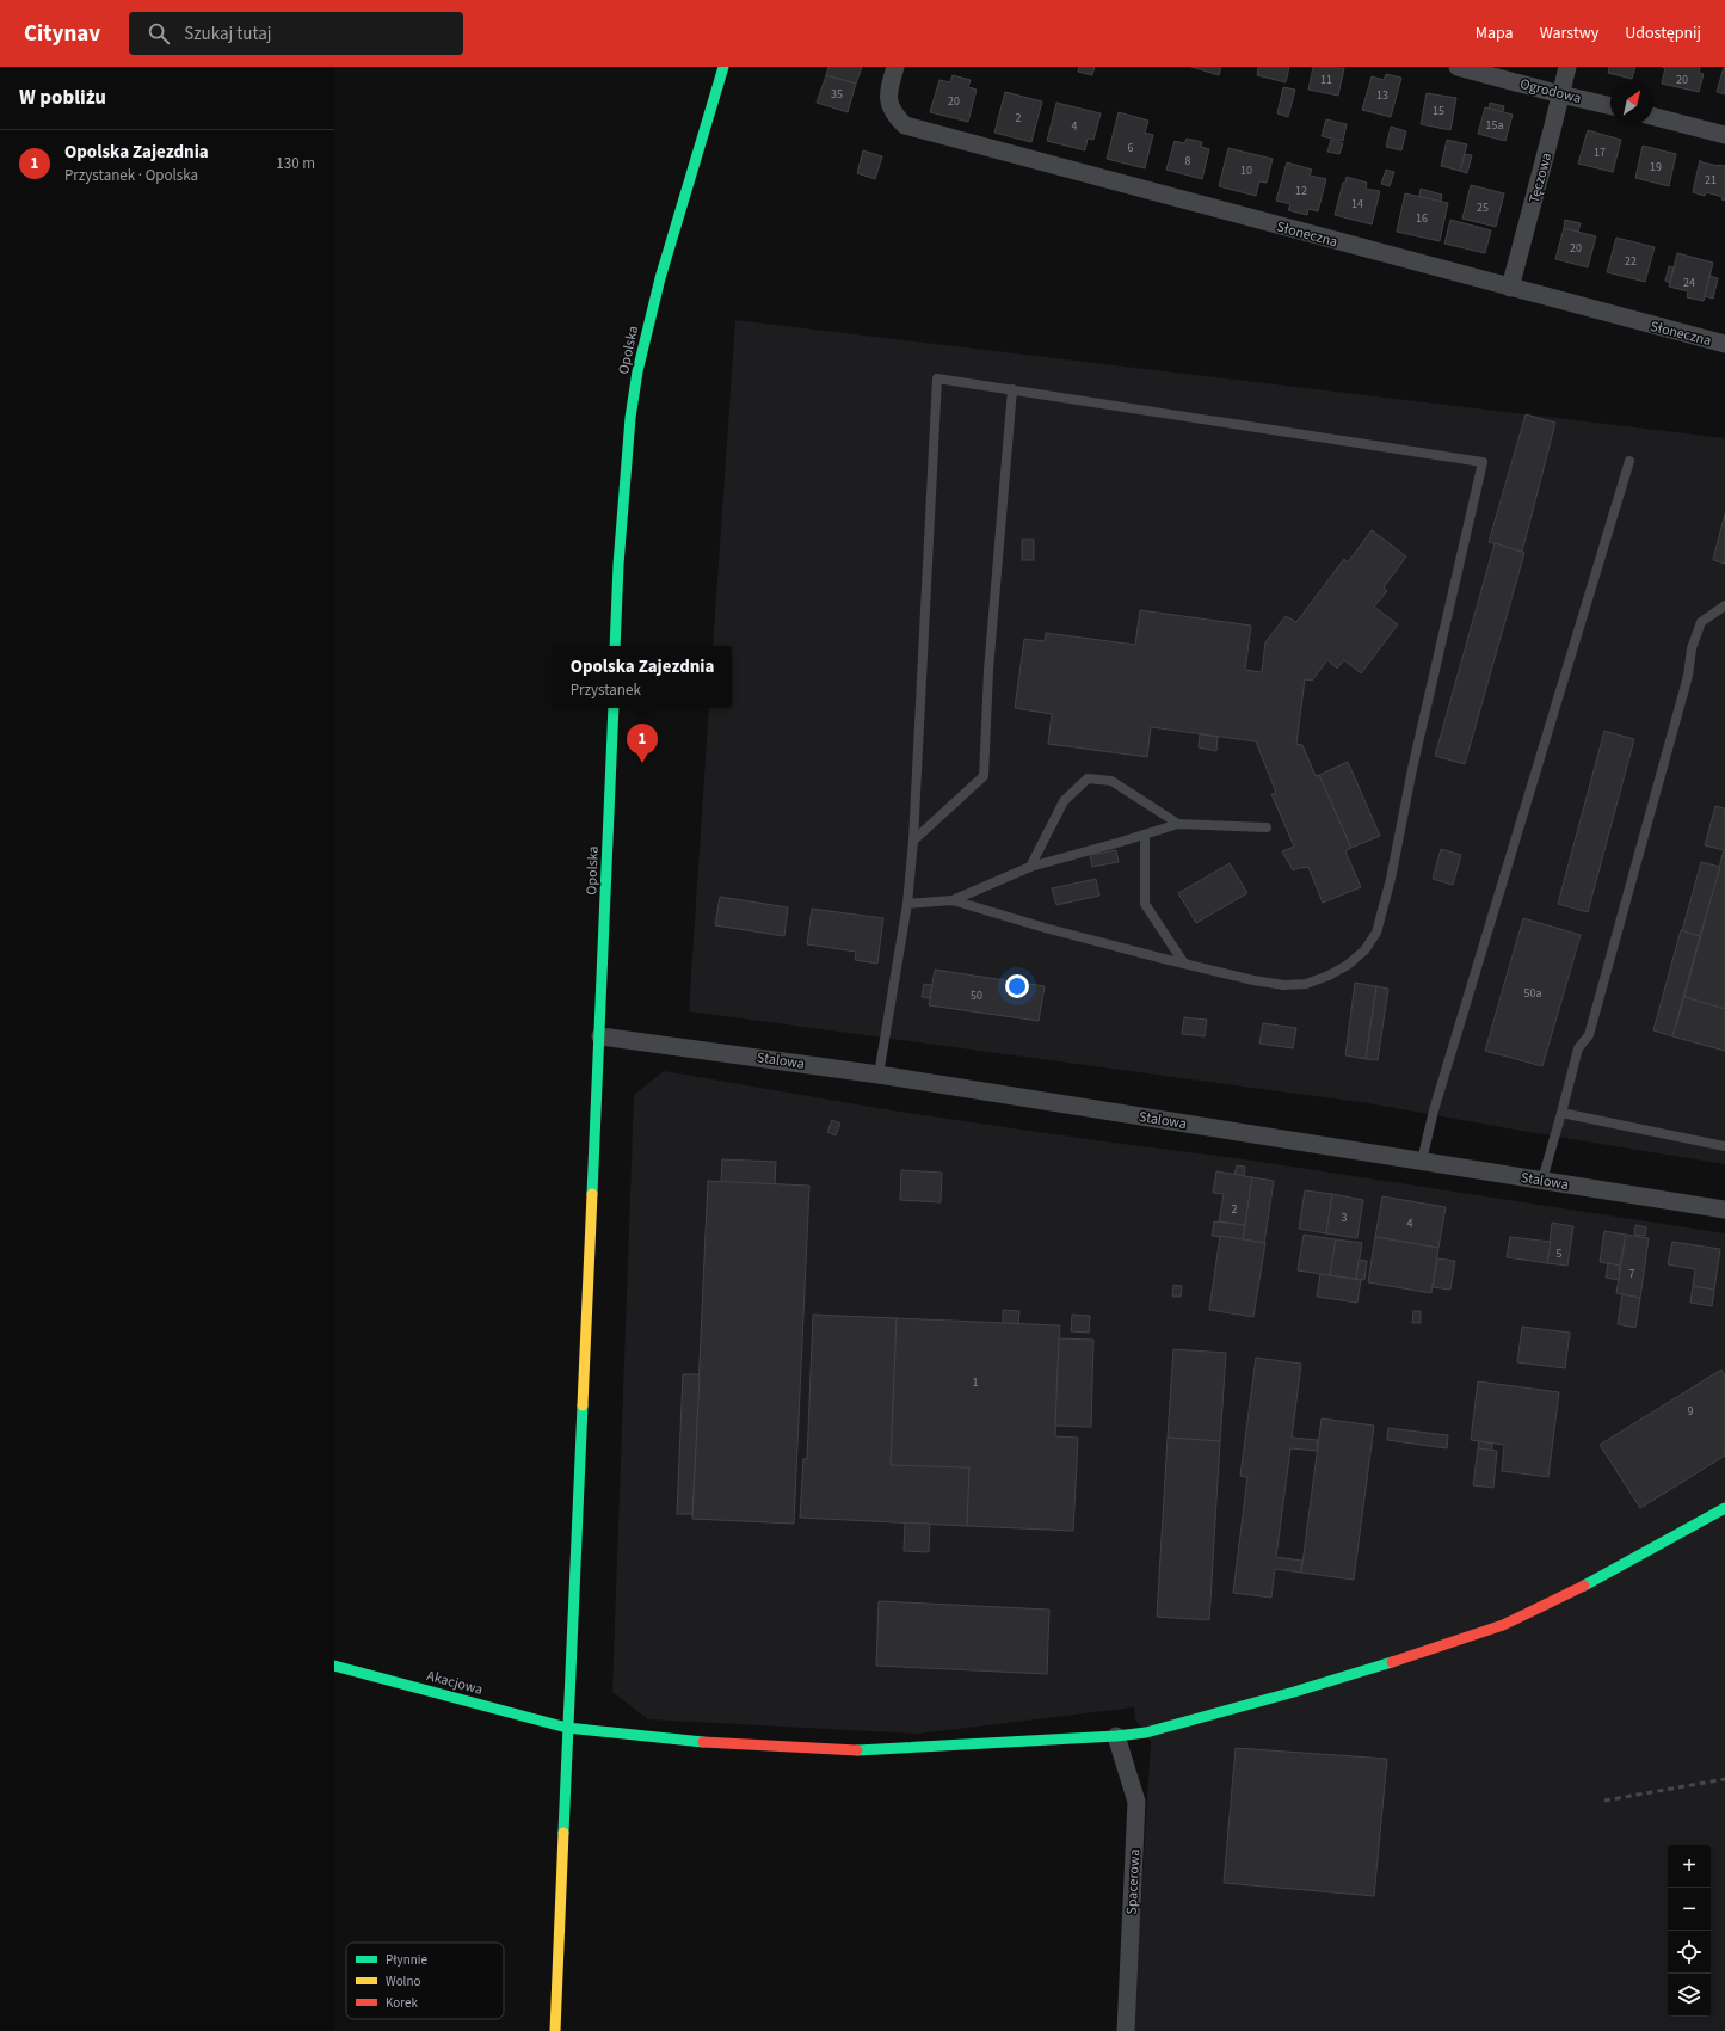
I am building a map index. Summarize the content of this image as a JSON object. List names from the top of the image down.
{
  "streets": {
    "main road": ["Opolska", "Akacjowa"],
    "street": [
      "Ogrodowa",
      "Tęczowa",
      "Słoneczna",
      "Stalowa",
      "Spacerowa"
    ]
  },
  "crossings": [
    ["Ogrodowa", "Tęczowa"],
    ["Tęczowa", "Słoneczna"],
    ["Opolska", "Stalowa"],
    ["Opolska", "Akacjowa"],
    ["Akacjowa", "Spacerowa"]
  ],
  "house_numbers": [
    "11",
    "20",
    "35",
    "13",
    "20",
    "15",
    "2",
    "15a",
    "4",
    "6",
    "17",
    "8",
    "19",
    "10",
    "21",
    "12",
    "14",
    "25",
    "16",
    "20",
    "22",
    "24",
    "50a",
    "50",
    "2",
    "3",
    "4",
    "5",
    "7",
    "1",
    "9"
  ],
  "legend": ["Płynnie", "Wolno", "Korek"],
  "north": "top right",
  "page": {
    "header": "Citynav",
    "search": "Szukaj tutaj",
    "nav": ["Mapa", "Warstwy", "Udostępnij"],
    "heading": "W pobliżu",
    "list": [
      {
        "mark": "1",
        "name": "Opolska Zajezdnia",
        "note": "Przystanek · Opolska",
        "value": "130 m"
      }
    ],
    "popup": ["Opolska Zajezdnia", "Przystanek"],
    "pins": "1",
    "map_buttons": ["+", "−"]
  }
}
